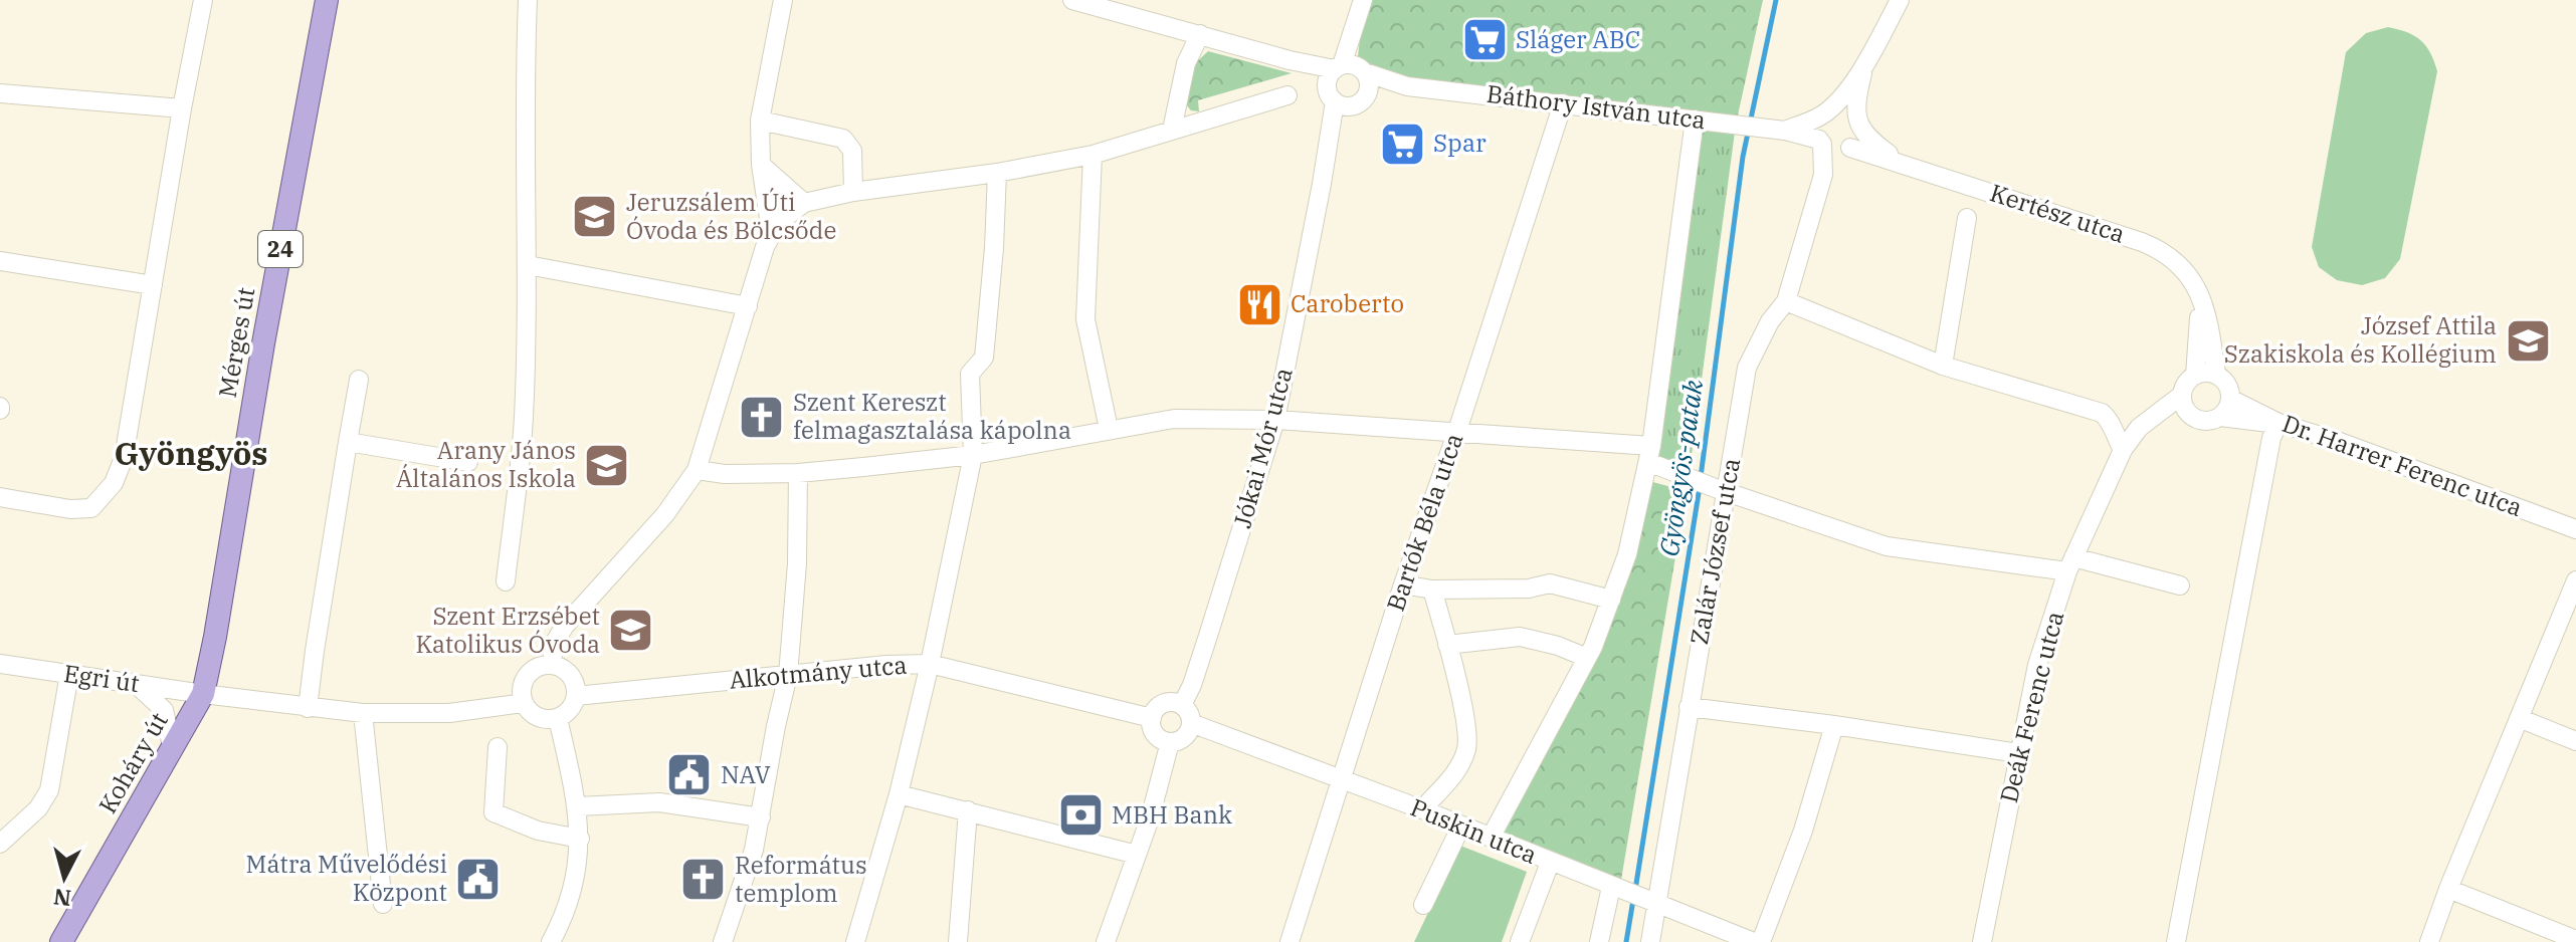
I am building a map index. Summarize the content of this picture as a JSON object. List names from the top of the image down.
{
  "streets": {
    "main road": ["24", "Mérges út", "Koháry út"],
    "street": [
      "Báthory István utca",
      "Kertész utca",
      "Jókai Mór utca",
      "Dr. Harrer Ferenc utca",
      "Bartók Béla utca",
      "Zalár József utca",
      "Alkotmány utca",
      "Egri út",
      "Deák Ferenc utca",
      "Puskin utca"
    ]
  },
  "crossings": [
    ["Báthory István utca", "Kertész utca"],
    ["Báthory István utca", "Jókai Mór utca"],
    ["Báthory István utca", "Bartók Béla utca"],
    ["Báthory István utca", "Zalár József utca"],
    ["Kertész utca", "Dr. Harrer Ferenc utca"],
    ["Kertész utca", "Zalár József utca"],
    ["Mérges út", "Egri út"],
    ["Mérges út", "Koháry út"],
    ["Jókai Mór utca", "Alkotmány utca"],
    ["Jókai Mór utca", "Puskin utca"],
    ["Bartók Béla utca", "Puskin utca"],
    ["Zalár József utca", "Puskin utca"],
    ["Alkotmány utca", "Puskin utca"],
    ["Egri út", "Koháry út"]
  ],
  "districts": ["Gyöngyös"],
  "water": ["Gyöngyös-patak"],
  "places": {
    "supermarket": ["Sláger ABC", "Spar"],
    "school or university": [
      "Jeruzsálem Úti Óvoda és Bölcsőde",
      "József Attila Szakiskola és Kollégium",
      "Arany János Általános Iskola",
      "Szent Erzsébet Katolikus Óvoda"
    ],
    "restaurant": ["Caroberto"],
    "church": ["Szent Kereszt felmagasztalása kápolna", "Református templom"],
    "public building": ["NAV", "Mátra Művelődési Központ"],
    "bank": ["MBH Bank"]
  },
  "north": "bottom"
}
